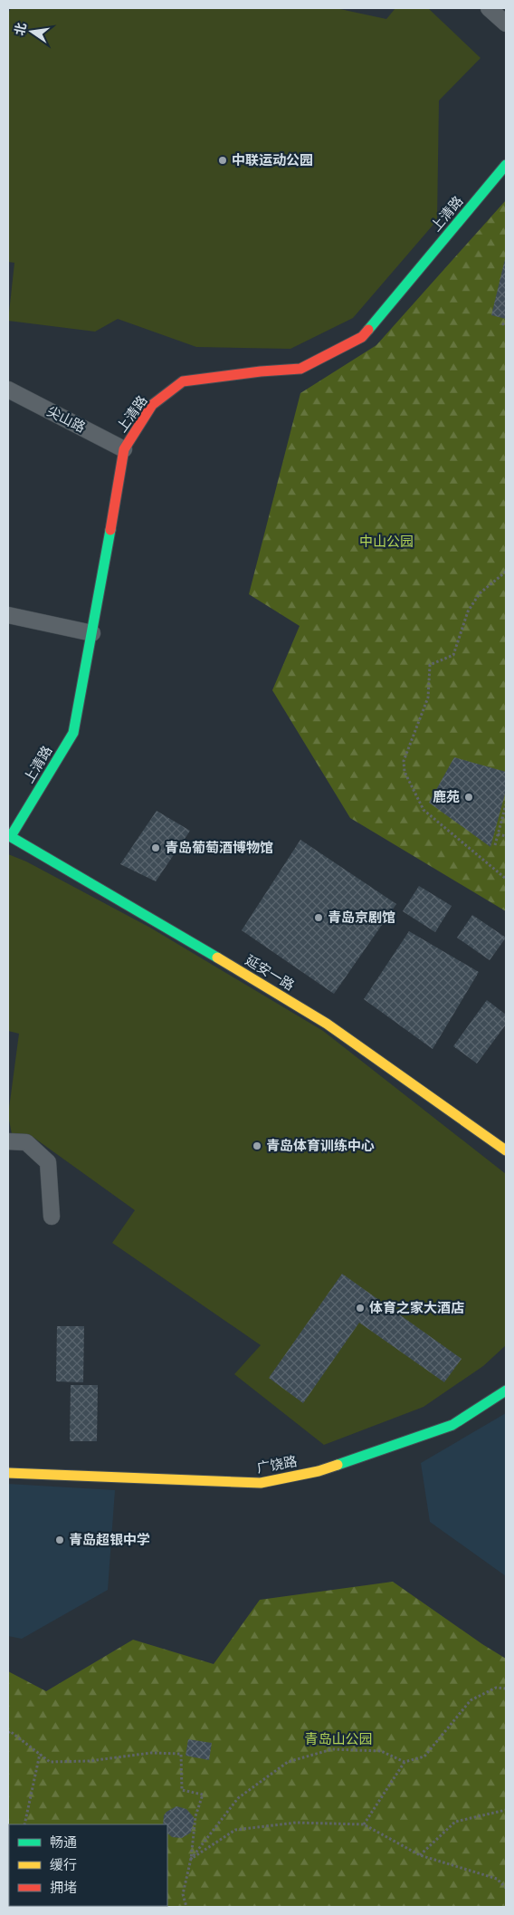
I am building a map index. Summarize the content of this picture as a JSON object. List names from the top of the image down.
{
  "streets": {
    "street": [
      "上清路",
      "尖山路",
      "延安一路",
      "广饶路"
    ]
  },
  "crossings": [
    ["上清路", "尖山路"],
    ["上清路", "延安一路"]
  ],
  "parks": ["中山公园", "青岛山公园"],
  "places": [
    "中联运动公园",
    "鹿苑",
    "青岛葡萄酒博物馆",
    "青岛京剧馆",
    "青岛体育训练中心",
    "体育之家大酒店",
    "青岛超银中学"
  ],
  "legend": ["畅通", "缓行", "拥堵"],
  "north": "left"
}
